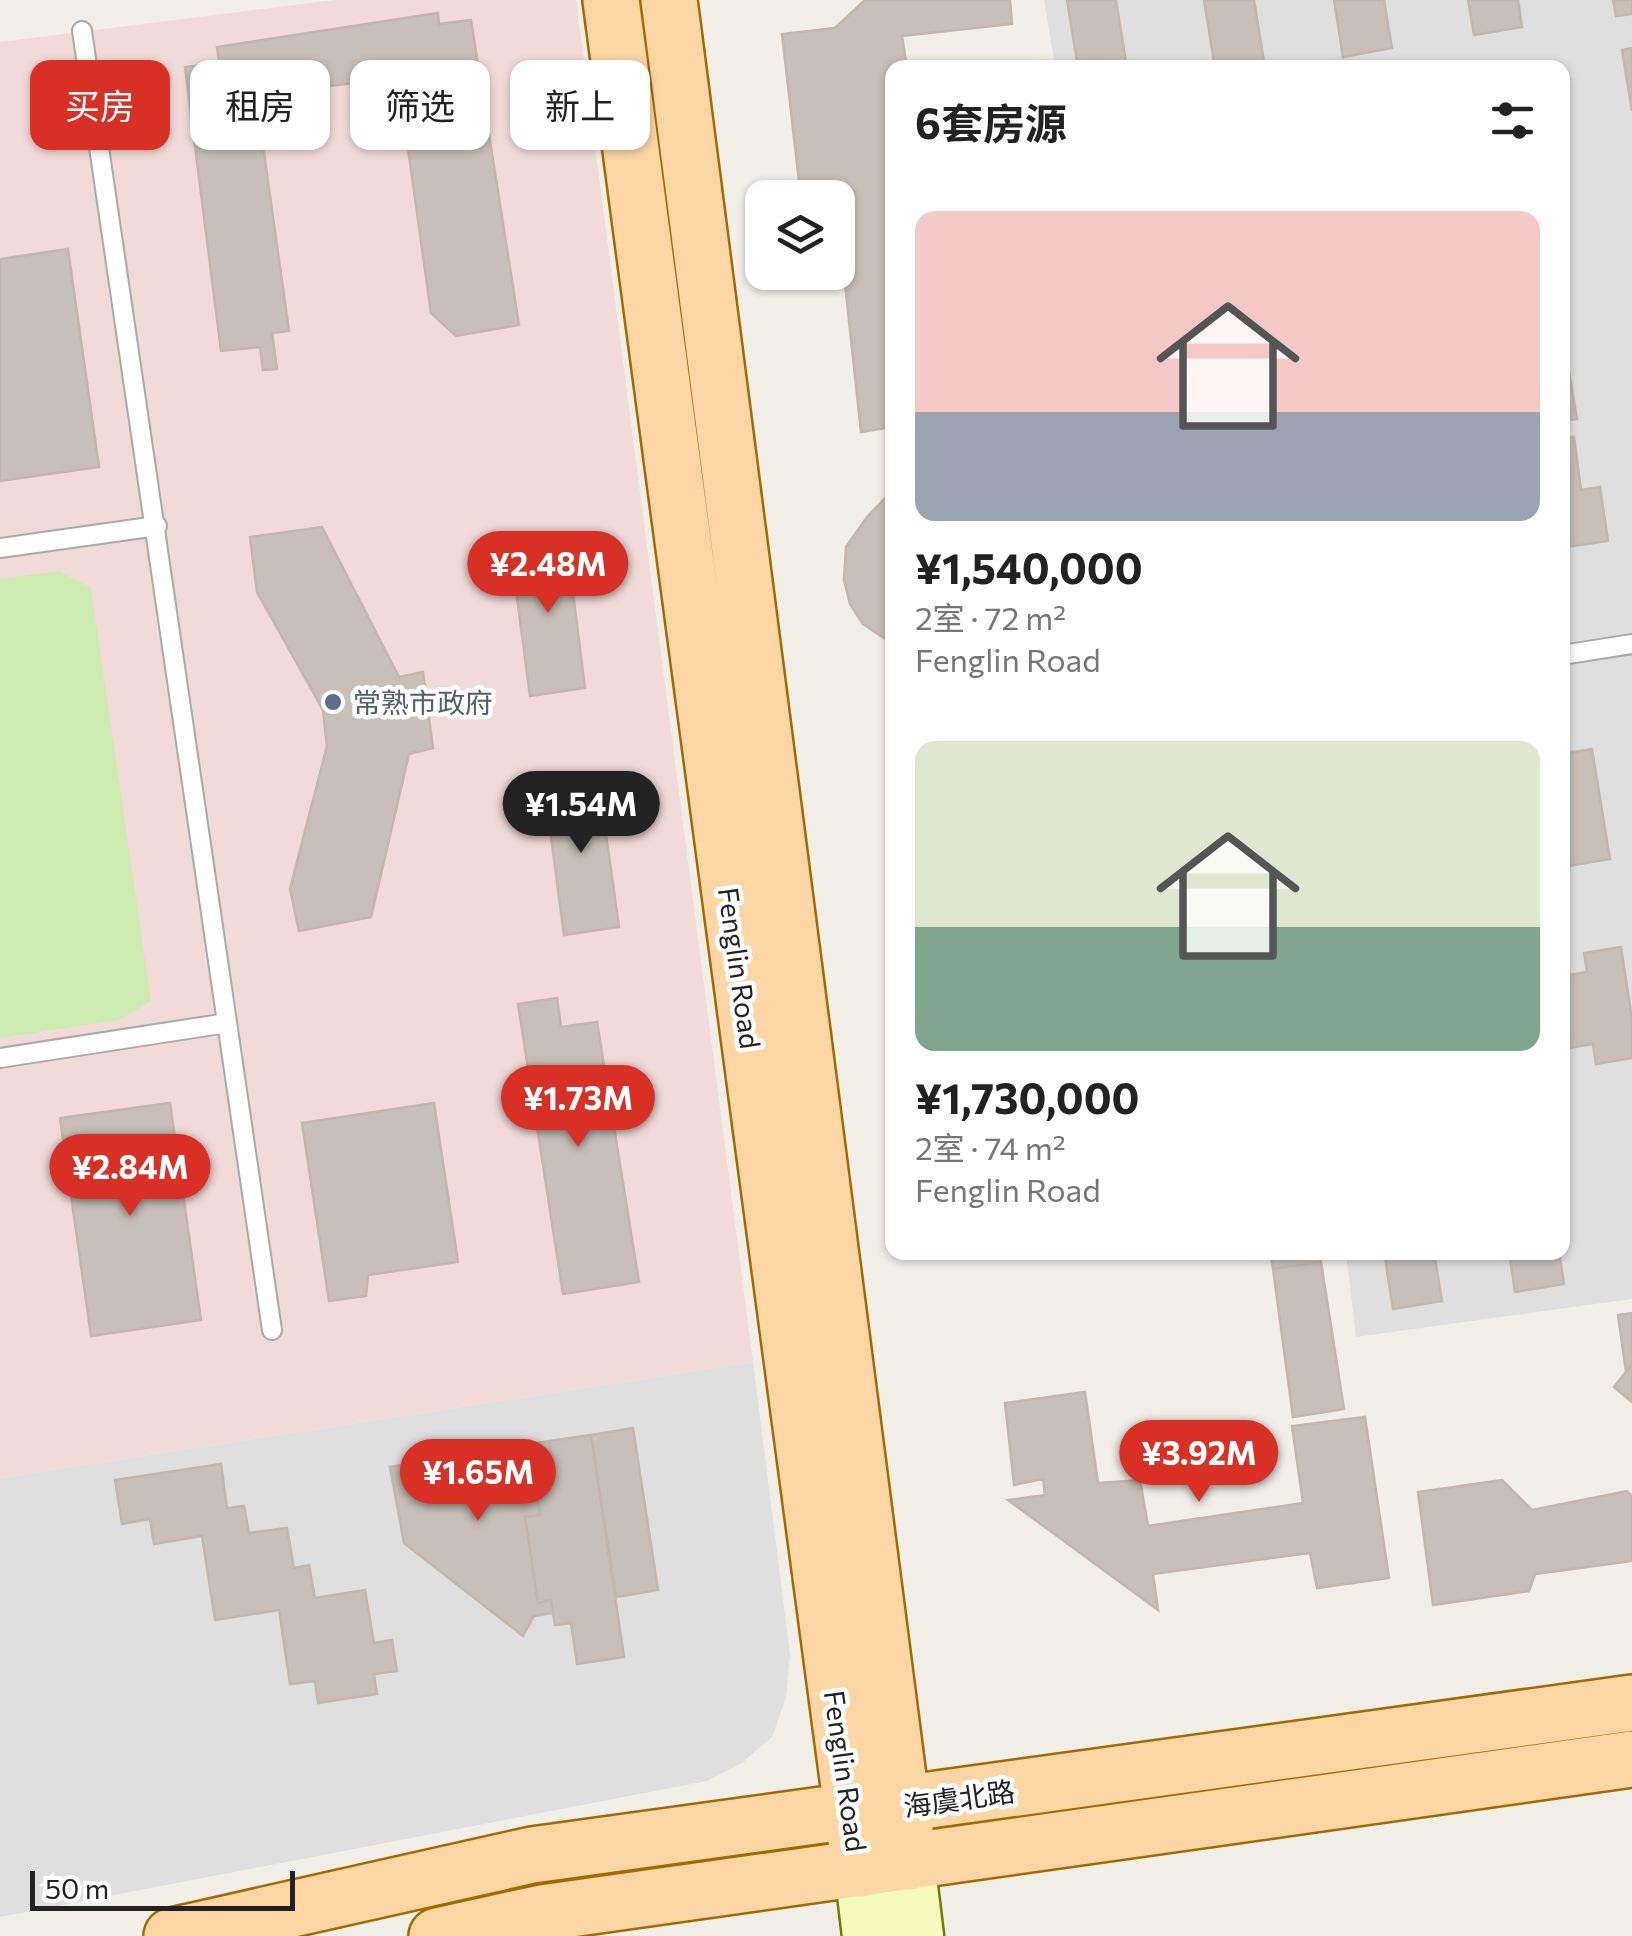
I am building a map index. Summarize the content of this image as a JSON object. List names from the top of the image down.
{
  "streets": {
    "main road": ["Fenglin Road", "海虞北路"]
  },
  "crossings": [
    ["Fenglin Road", "海虞北路"]
  ],
  "places": ["常熟市政府"],
  "scale_bar": "50 m",
  "page": {
    "chip": [
      "买房",
      "租房",
      "筛选",
      "新上"
    ],
    "heading": "6套房源",
    "list": [
      {
        "name": "¥1,540,000",
        "note": "2室 · 72 m² · Fenglin Road"
      },
      {
        "name": "¥1,730,000",
        "note": "2室 · 74 m² · Fenglin Road"
      }
    ],
    "price": [
      "¥2.48M",
      "¥1.54M",
      "¥1.73M",
      "¥2.84M",
      "¥3.92M",
      "¥1.65M"
    ],
    "scale": "50 m"
  }
}
